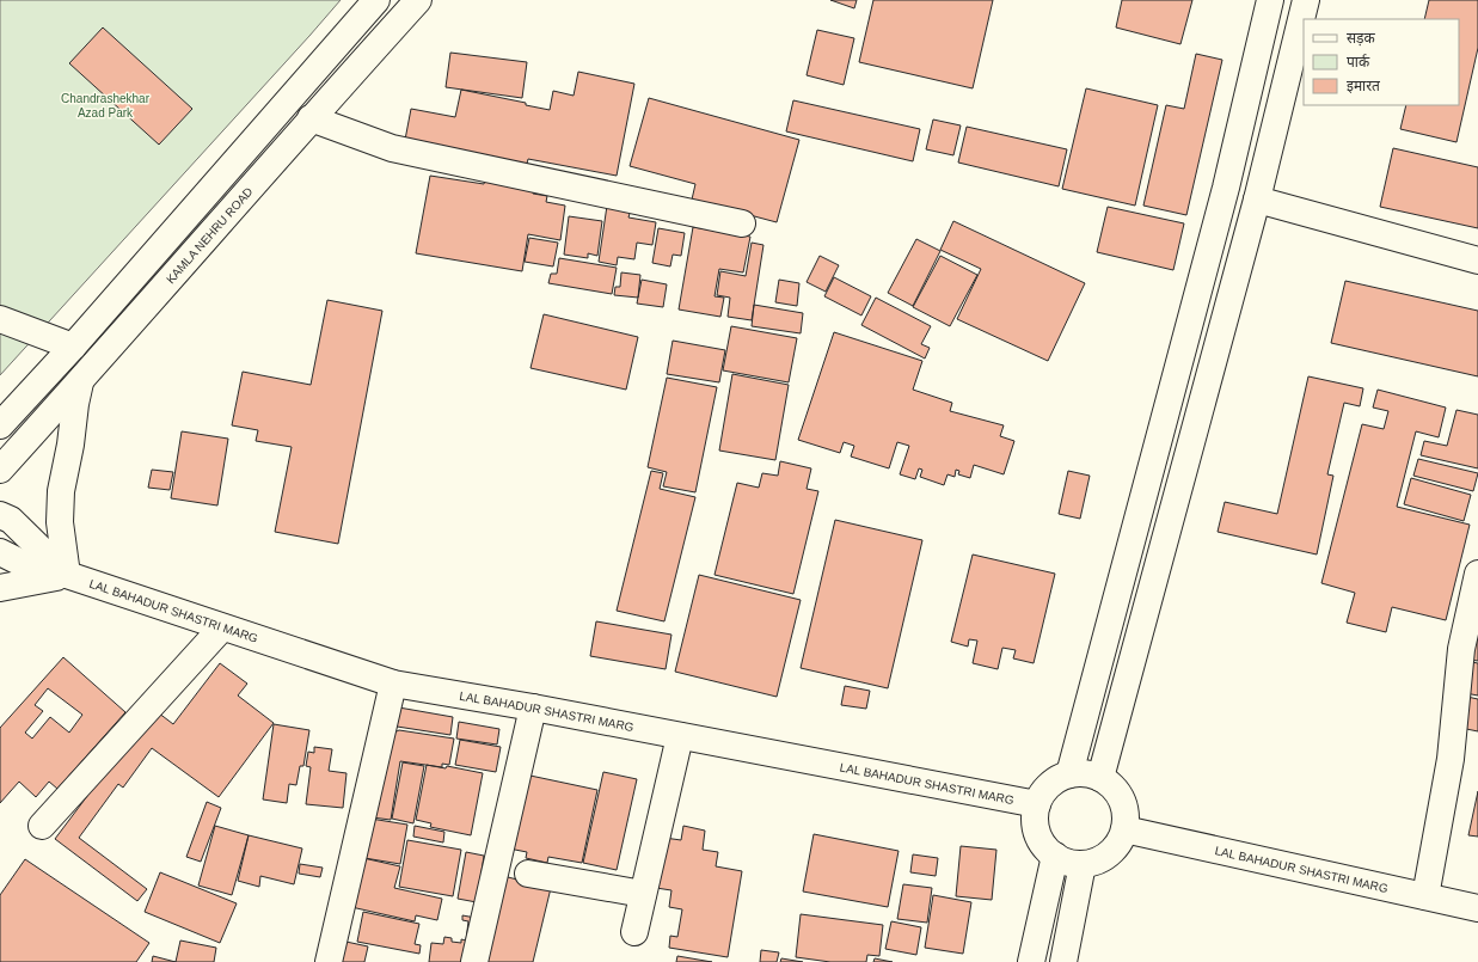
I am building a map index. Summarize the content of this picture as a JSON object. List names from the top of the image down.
{
  "streets": {
    "street": ["KAMLA NEHRU ROAD", "LAL BAHADUR SHASTRI MARG"]
  },
  "parks": ["Chandrashekhar Azad Park"],
  "legend": ["सड़क", "पार्क", "इमारत"]
}
